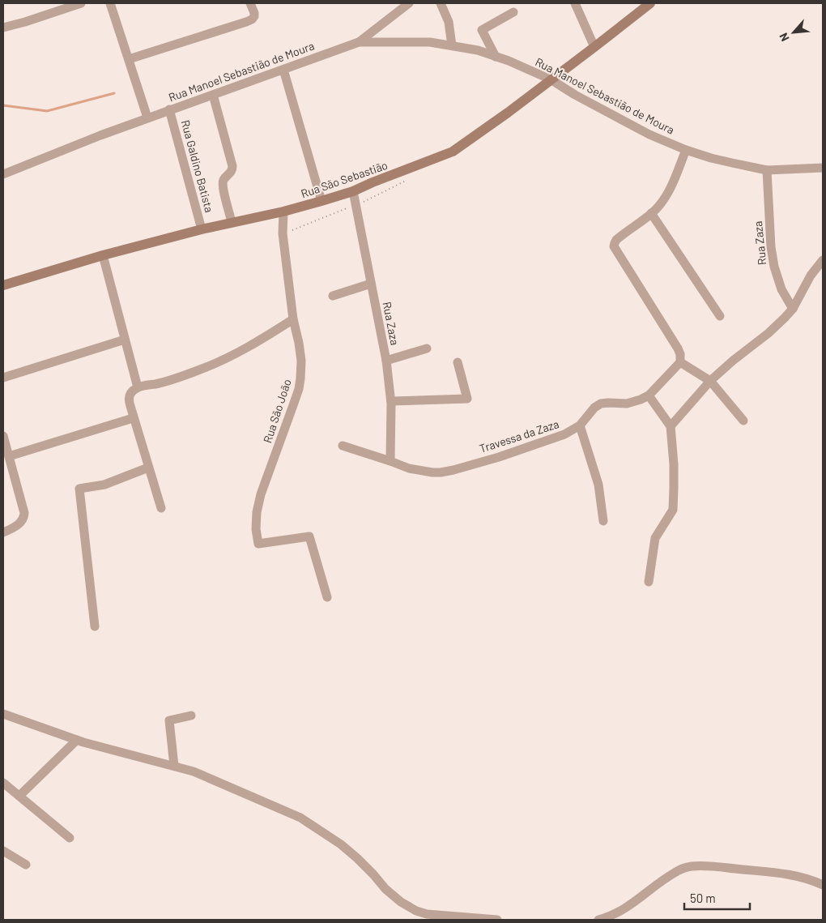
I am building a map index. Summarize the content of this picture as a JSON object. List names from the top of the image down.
{
  "streets": {
    "street": [
      "Rua Manoel Sebastião de Moura",
      "Rua Galdino Batista",
      "Rua São Sebastião",
      "Rua Zaza",
      "Rua São João",
      "Travessa da Zaza"
    ]
  },
  "crossings": [
    ["Rua Manoel Sebastião de Moura", "Rua Galdino Batista"],
    ["Rua Manoel Sebastião de Moura", "Rua São Sebastião"],
    ["Rua Manoel Sebastião de Moura", "Rua Zaza"],
    ["Rua Galdino Batista", "Rua São Sebastião"],
    ["Rua São Sebastião", "Rua Zaza"],
    ["Rua São Sebastião", "Rua São João"],
    ["Rua Zaza", "Travessa da Zaza"]
  ],
  "scale_bar": "50 m",
  "north": "bottom left"
}
